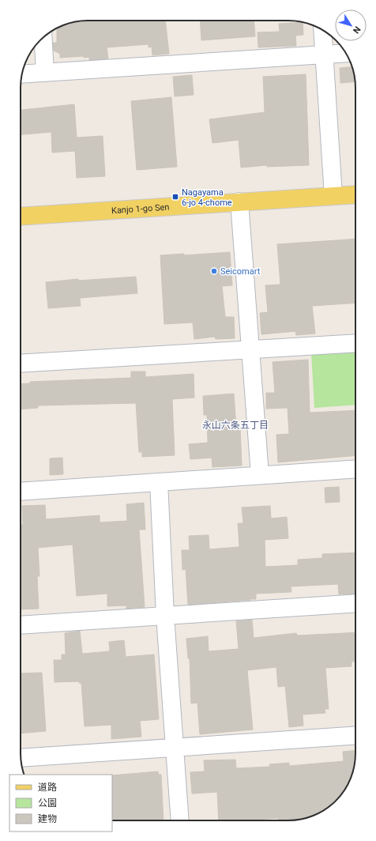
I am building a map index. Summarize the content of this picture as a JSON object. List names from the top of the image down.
{
  "streets": {
    "main road": ["Kanjo 1-go Sen"]
  },
  "districts": ["永山六条五丁目"],
  "places": {
    "transit": ["Nagayama 6-jo 4-chome"],
    "other": ["Seicomart"]
  },
  "legend": ["道路", "公園", "建物"],
  "north": "bottom right"
}
